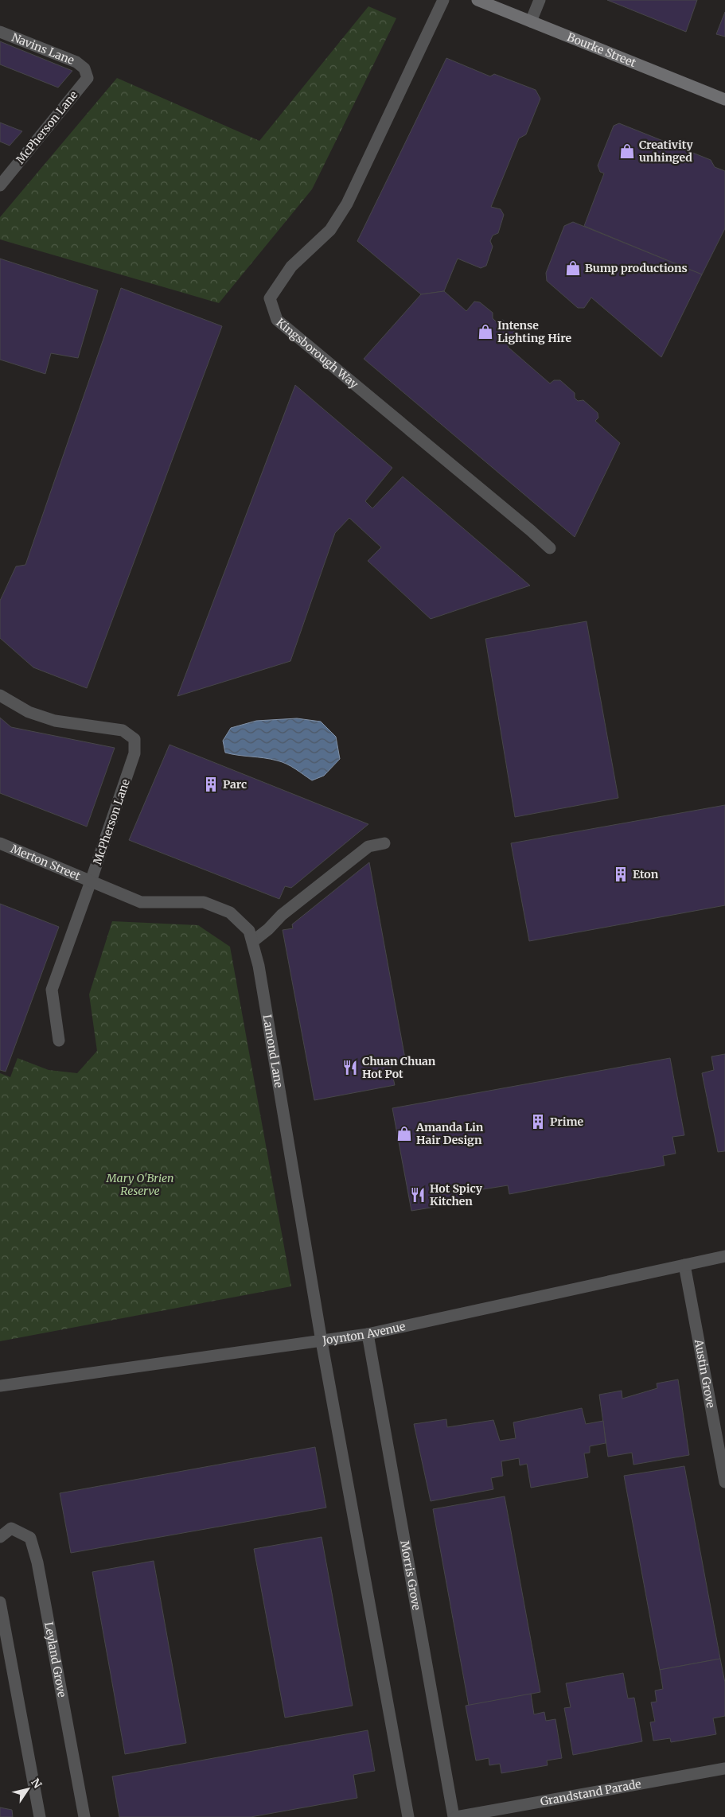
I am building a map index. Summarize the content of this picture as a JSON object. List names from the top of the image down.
{
  "streets": {
    "main road": ["Bourke Street"],
    "street": [
      "Navins Lane",
      "McPherson Lane",
      "Kingsborough Way",
      "Merton Street",
      "Lamond Lane",
      "Joynton Avenue",
      "Austin Grove",
      "Morris Grove",
      "Leyland Grove",
      "Grandstand Parade"
    ]
  },
  "crossings": [
    ["Navins Lane", "McPherson Lane"],
    ["McPherson Lane", "Merton Street"],
    ["McPherson Lane", "Lamond Lane"],
    ["Merton Street", "Lamond Lane"],
    ["Lamond Lane", "Joynton Avenue"],
    ["Joynton Avenue", "Austin Grove"],
    ["Joynton Avenue", "Morris Grove"],
    ["Morris Grove", "Grandstand Parade"]
  ],
  "parks": ["Mary O'Brien Reserve"],
  "places": {
    "shop": [
      "Creativity unhinged",
      "Bump productions",
      "Intense Lighting Hire",
      "Amanda Lin Hair Design"
    ],
    "building": ["Parc", "Eton", "Prime"],
    "restaurant": ["Chuan Chuan Hot Pot", "Hot Spicy Kitchen"]
  },
  "north": "top right"
}
